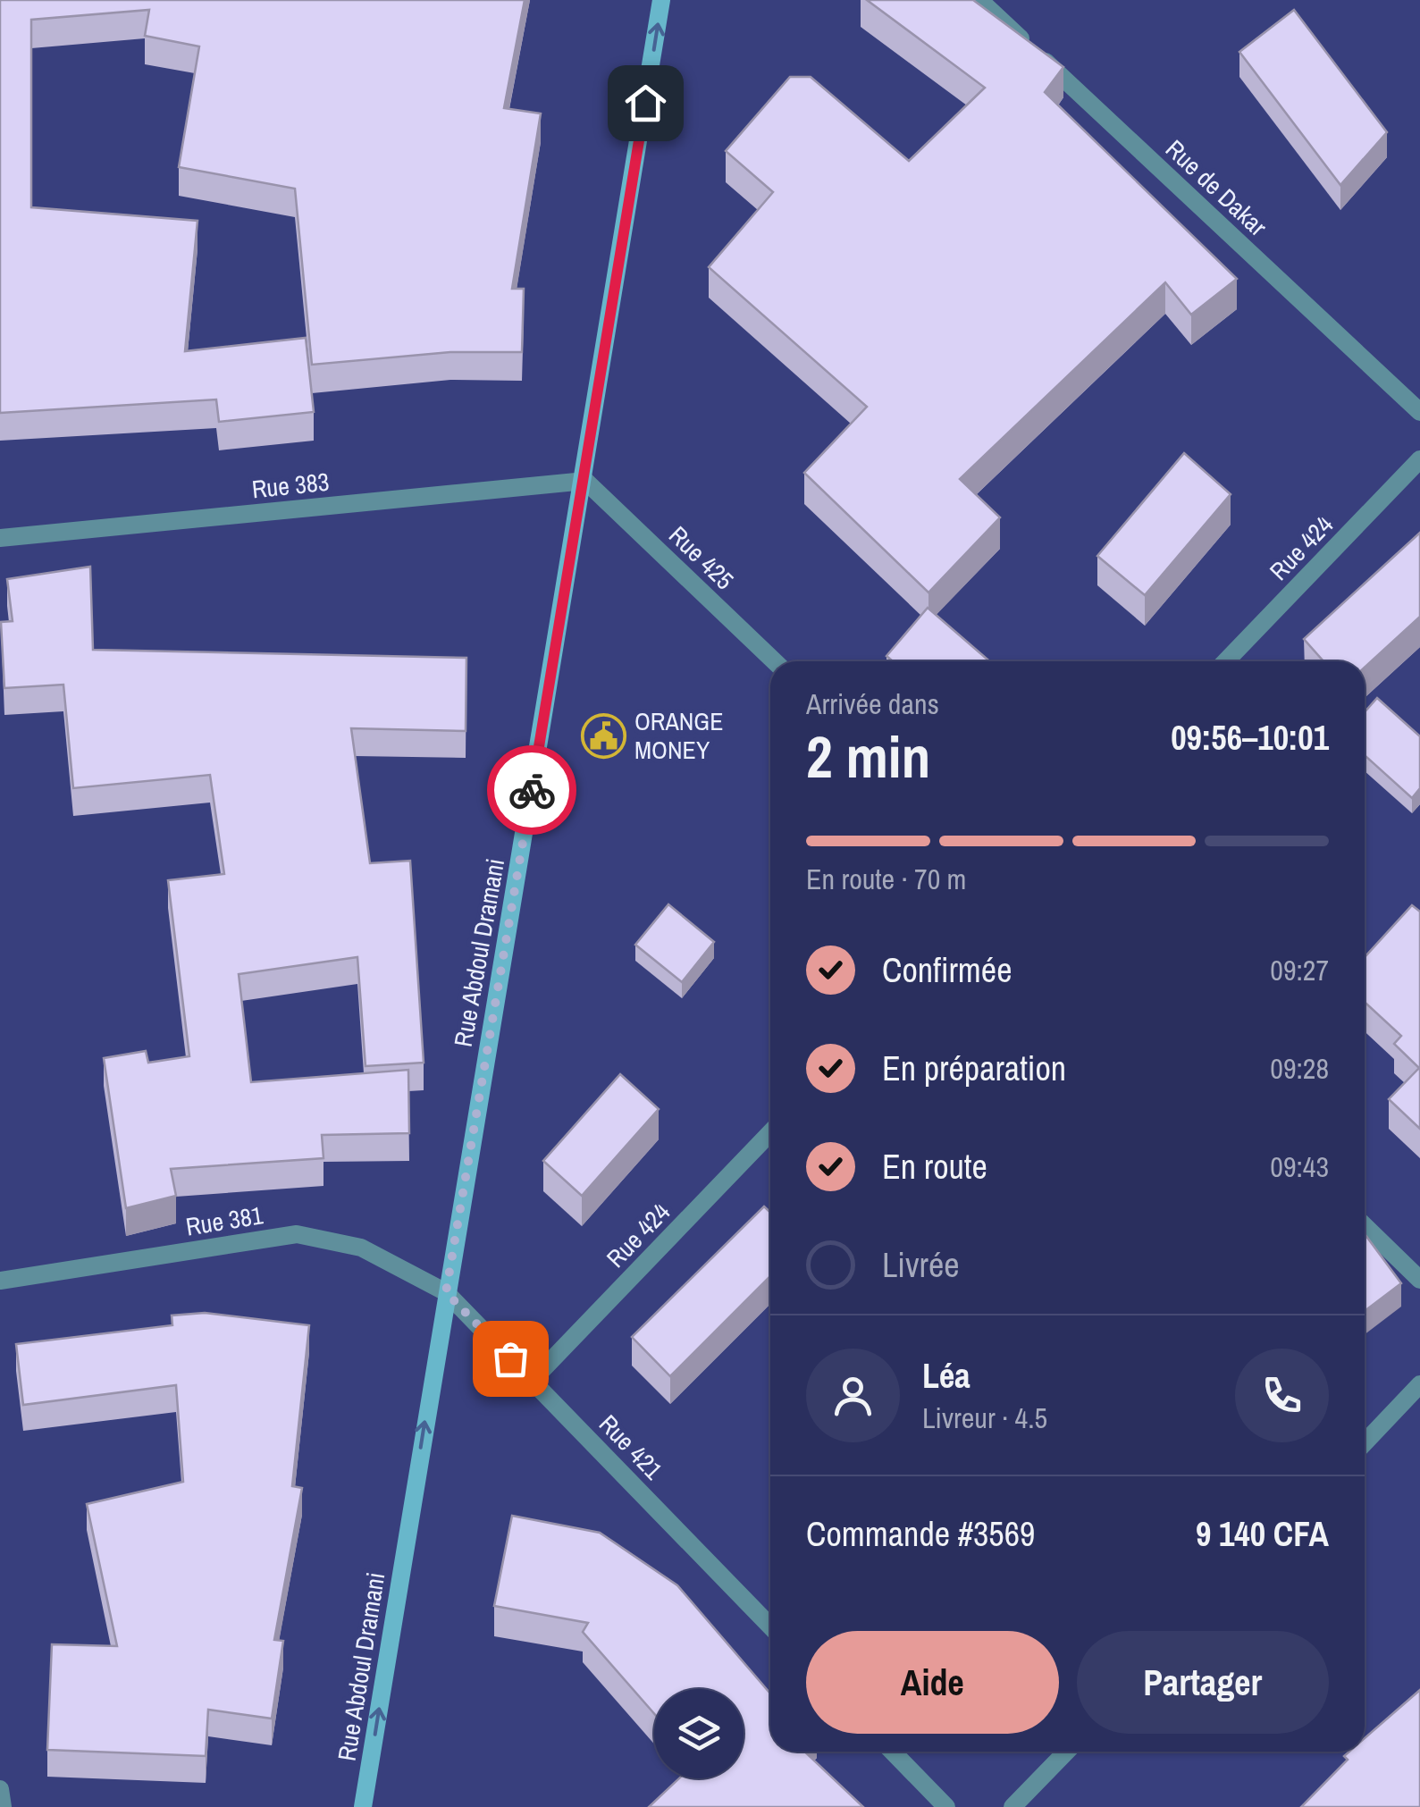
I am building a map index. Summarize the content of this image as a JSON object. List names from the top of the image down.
{
  "streets": {
    "main road": ["Rue Abdoul Dramani"],
    "street": [
      "Rue de Dakar",
      "Rue 383",
      "Rue 424",
      "Rue 425",
      "Rue 381",
      "Rue 421"
    ]
  },
  "crossings": [
    ["Rue 383", "Rue 425"],
    ["Rue 383", "Rue Abdoul Dramani"],
    ["Rue 424", "Rue 421"],
    ["Rue 425", "Rue Abdoul Dramani"],
    ["Rue Abdoul Dramani", "Rue 381"],
    ["Rue Abdoul Dramani", "Rue 421"],
    ["Rue 381", "Rue 421"]
  ],
  "one_way": ["Rue Abdoul Dramani"],
  "places": {
    "public building": ["ORANGE MONEY"]
  },
  "page": {
    "heading": ["2 min", "Arrivée dans", "09:56–10:01"],
    "panel": [
      "Léa",
      "Livreur · 4.5",
      "Commande #3569",
      "9 140 CFA"
    ],
    "bar": "En route · 70 m",
    "list": [
      ["Confirmée", "09:27"],
      ["En préparation", "09:28"],
      ["En route", "09:43"],
      "Livrée"
    ],
    "buttons": ["Aide", "Partager"]
  }
}
